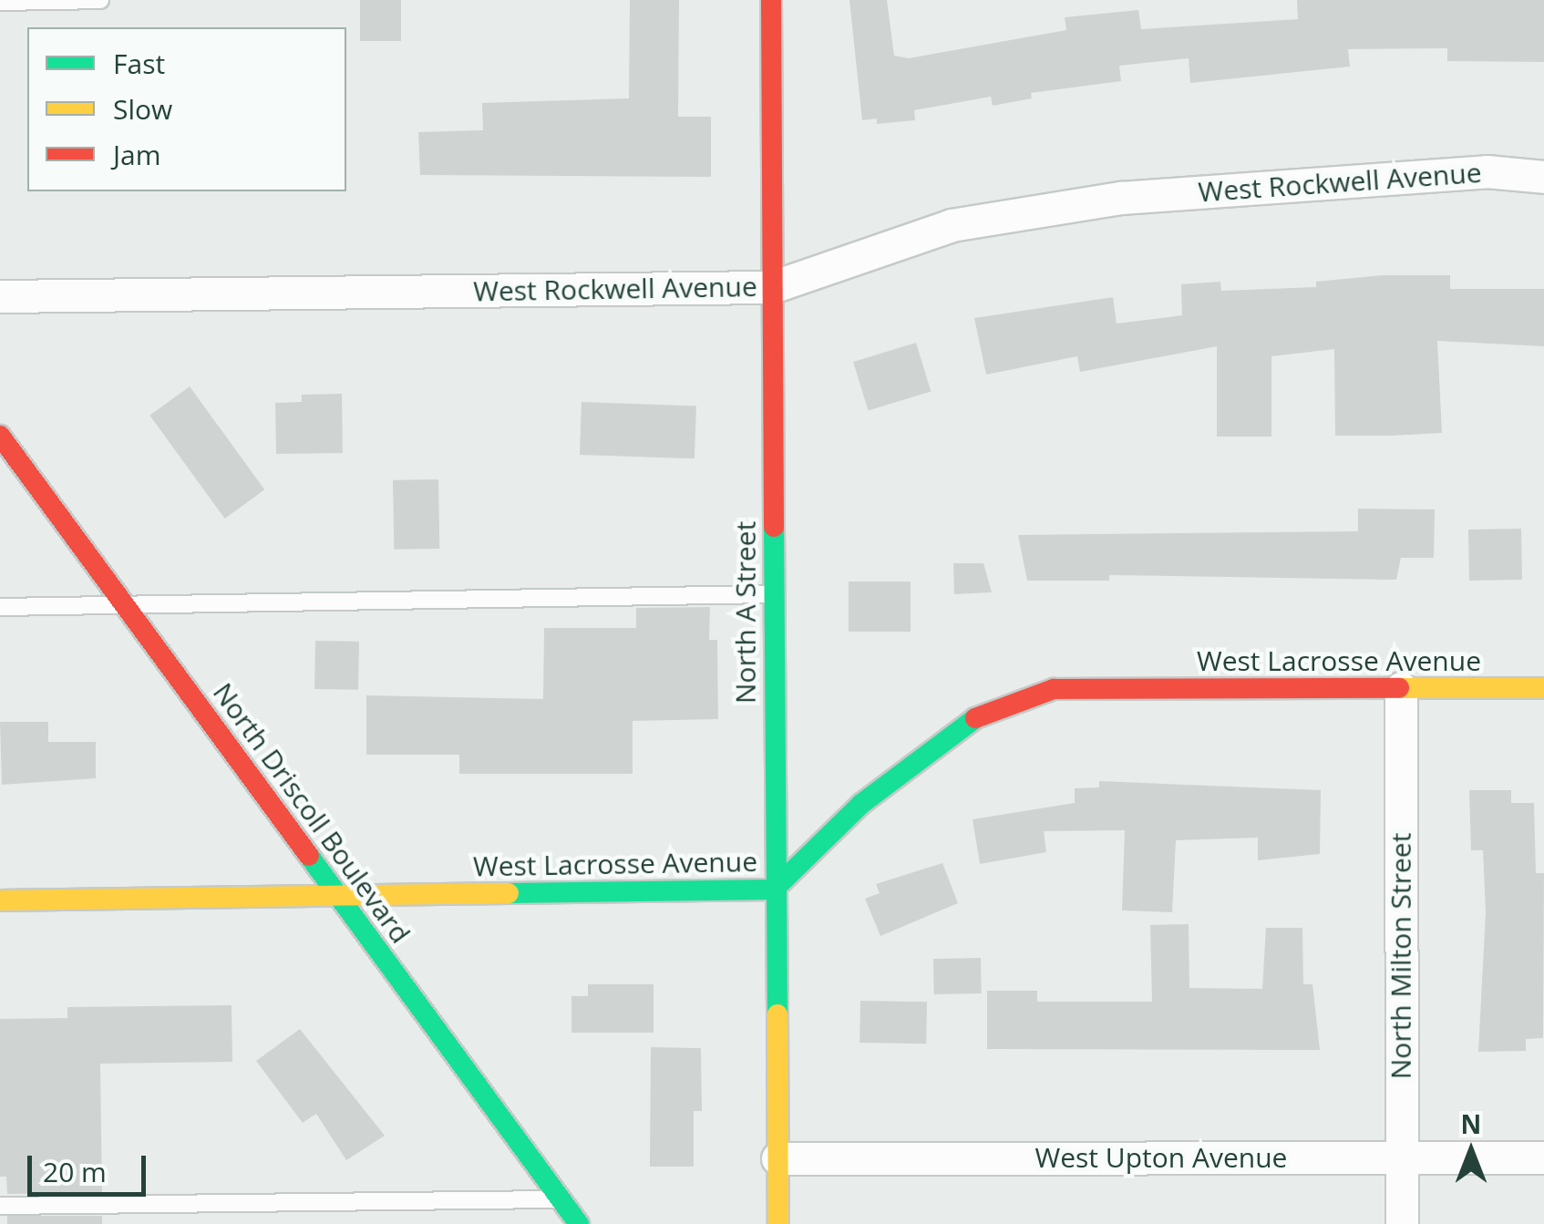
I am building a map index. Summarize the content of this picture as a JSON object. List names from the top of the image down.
{
  "streets": {
    "street": [
      "West Rockwell Avenue",
      "North A Street",
      "West Lacrosse Avenue",
      "North Driscoll Boulevard",
      "North Milton Street",
      "West Upton Avenue"
    ]
  },
  "crossings": [
    ["West Rockwell Avenue", "North A Street"],
    ["North A Street", "West Lacrosse Avenue"],
    ["North A Street", "West Upton Avenue"],
    ["West Lacrosse Avenue", "North Driscoll Boulevard"],
    ["West Lacrosse Avenue", "North Milton Street"],
    ["North Milton Street", "West Upton Avenue"]
  ],
  "legend": ["Fast", "Slow", "Jam"],
  "scale_bar": "20 m",
  "north": "top"
}
